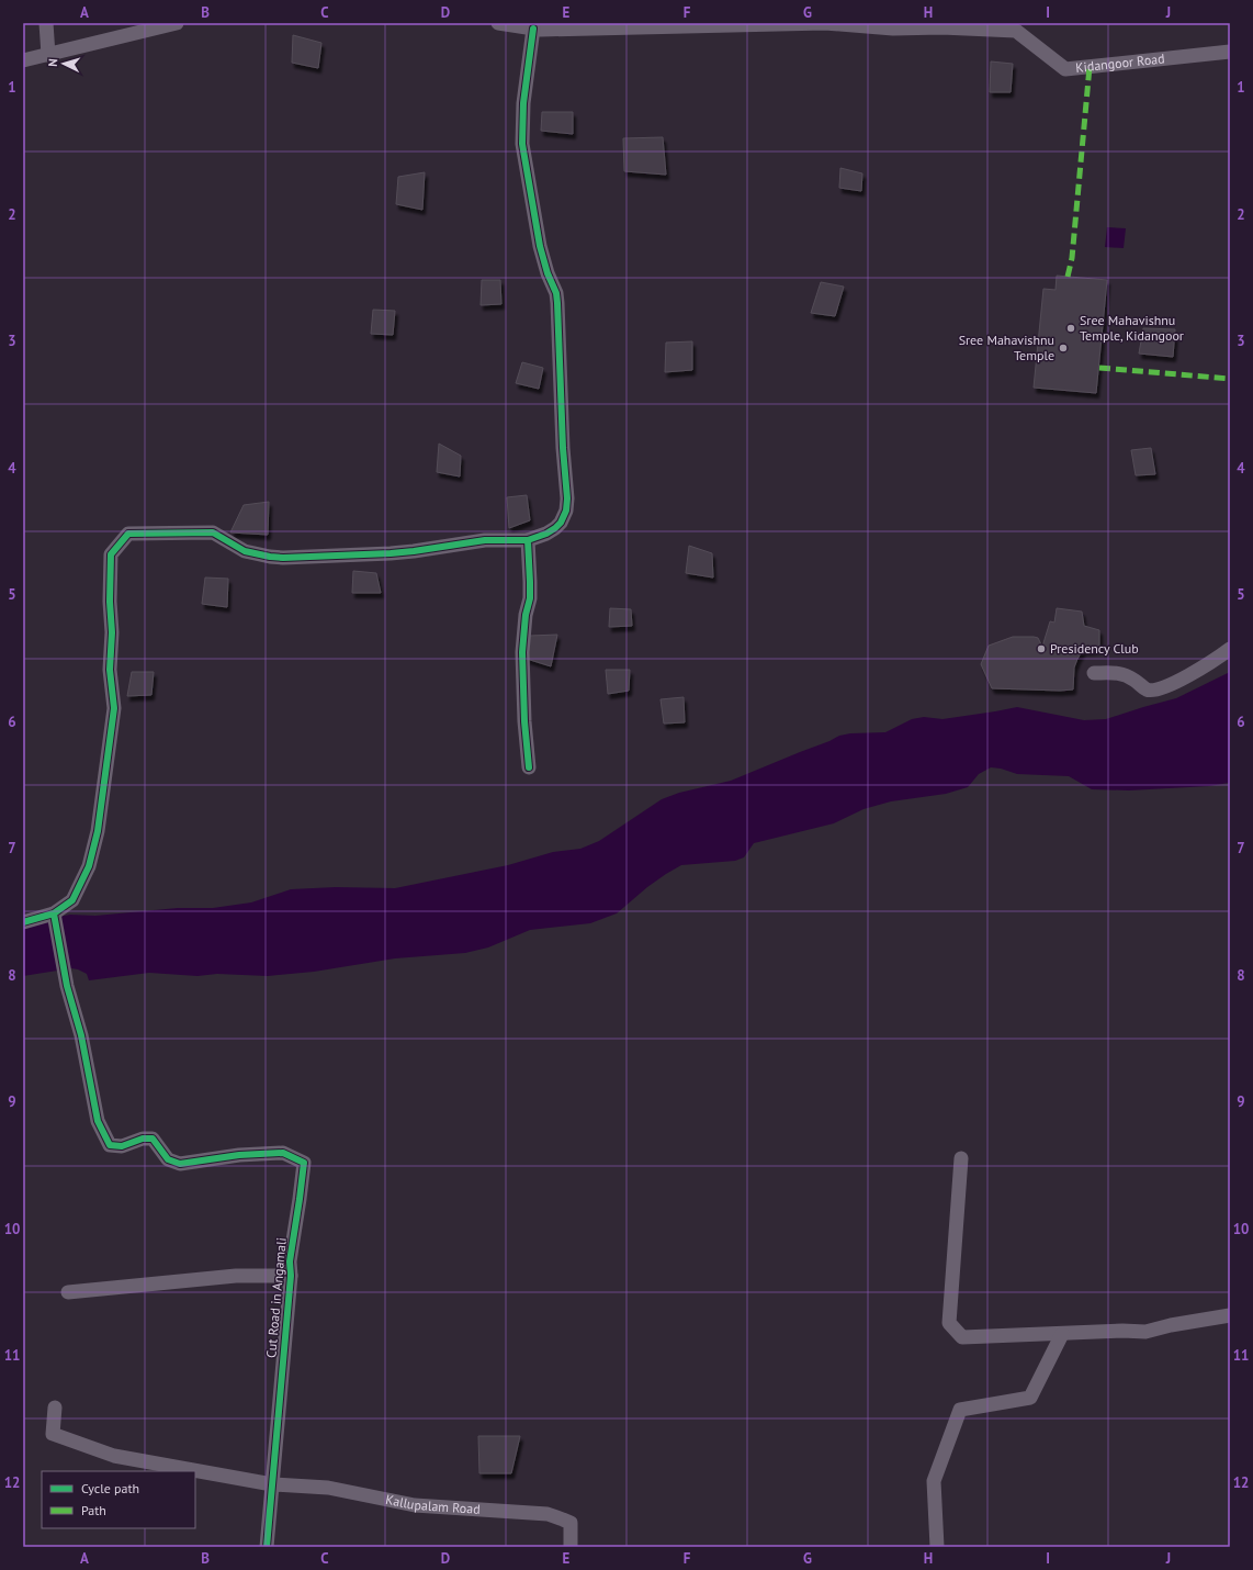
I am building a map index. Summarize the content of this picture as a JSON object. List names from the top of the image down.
{
  "streets": {
    "street": ["Kidangoor Road", "Cut Road in Angamali", "Kallupalam Road"]
  },
  "crossings": [
    ["Cut Road in Angamali", "Kallupalam Road"]
  ],
  "places": ["Sree Mahavishnu Temple, Kidangoor", "Sree Mahavishnu Temple", "Presidency Club"],
  "legend": ["Cycle path", "Path"],
  "north": "left",
  "grid": {
    "columns": [
      "A",
      "B",
      "C",
      "D",
      "E",
      "F",
      "G",
      "H",
      "I",
      "J"
    ],
    "rows": [
      "1",
      "2",
      "3",
      "4",
      "5",
      "6",
      "7",
      "8",
      "9",
      "10",
      "11",
      "12"
    ]
  }
}
